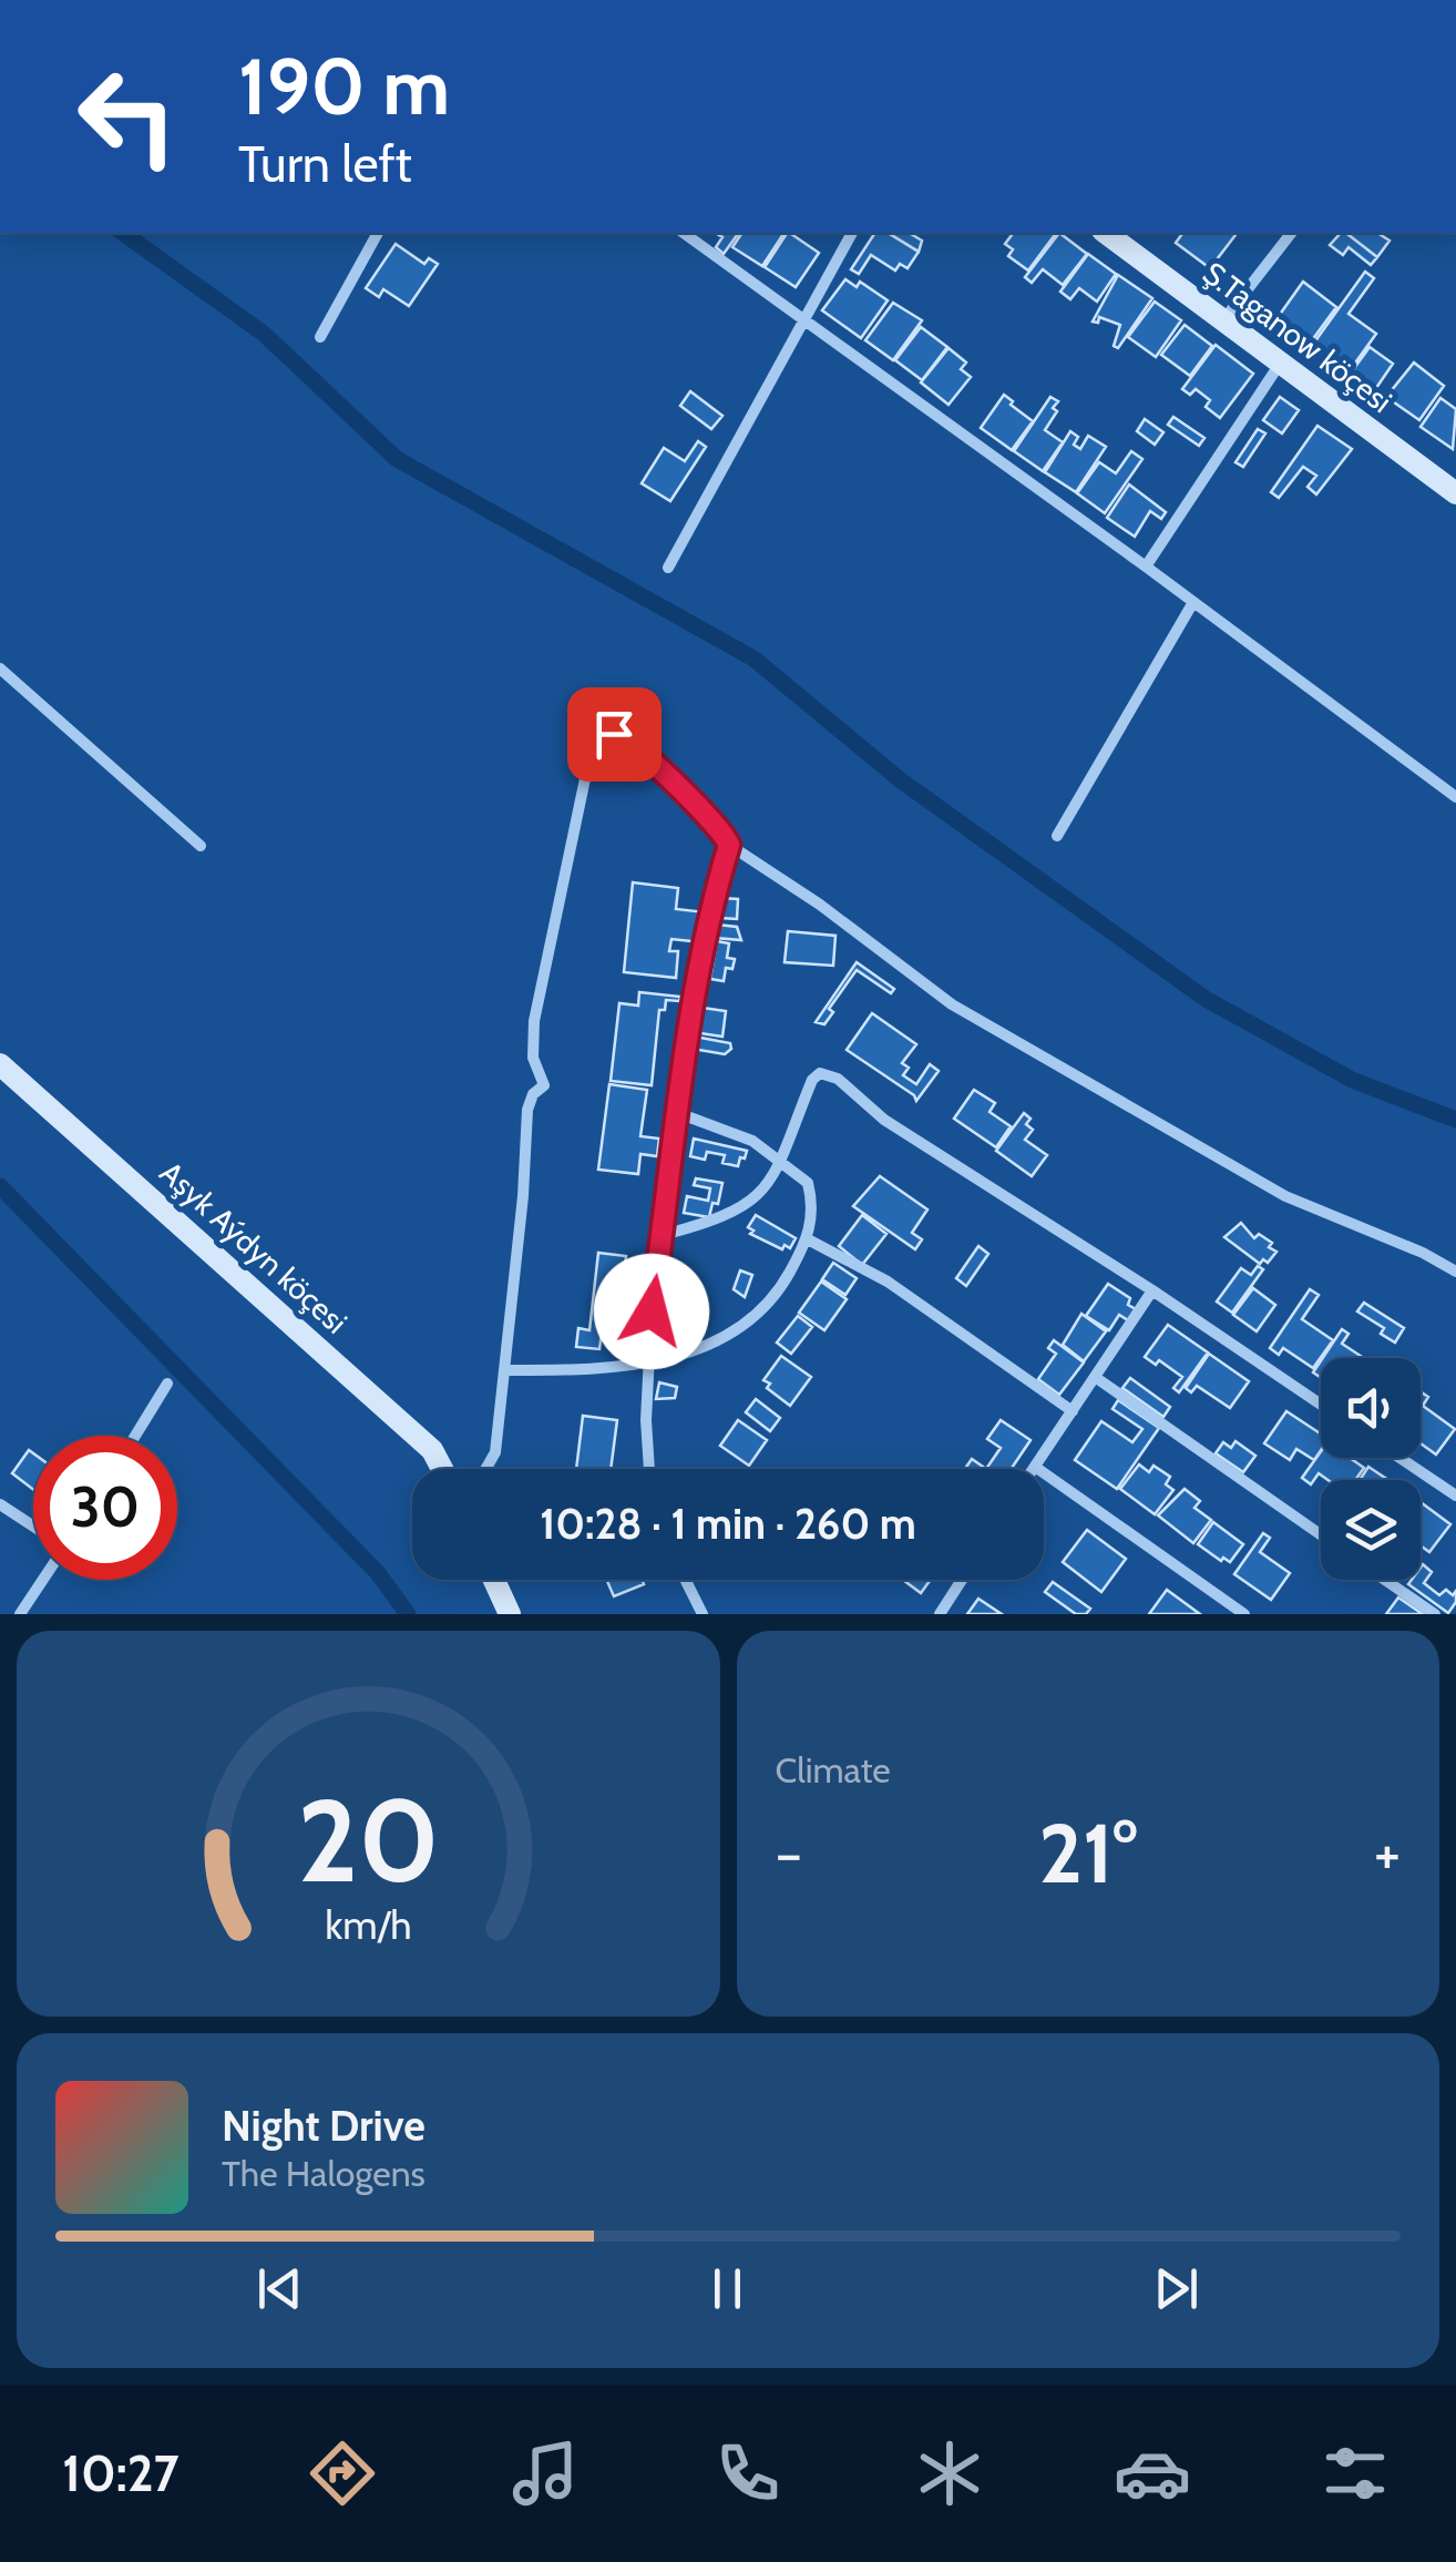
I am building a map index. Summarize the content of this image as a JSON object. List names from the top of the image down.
{
  "streets": {
    "main road": ["Ş.Taganow köçesi", "Aşyk Aýdyn köçesi"]
  },
  "page": {
    "turn": ["190 m", "Turn left"],
    "limit": "30",
    "trip": "10:28 · 1 min · 260 m",
    "tile": "Climate",
    "heat": ["−", "21°", "+"],
    "song": ["Night Drive", "The Halogens"],
    "tabs": "10:27",
    "gauge": ["20", "km/h"]
  }
}
